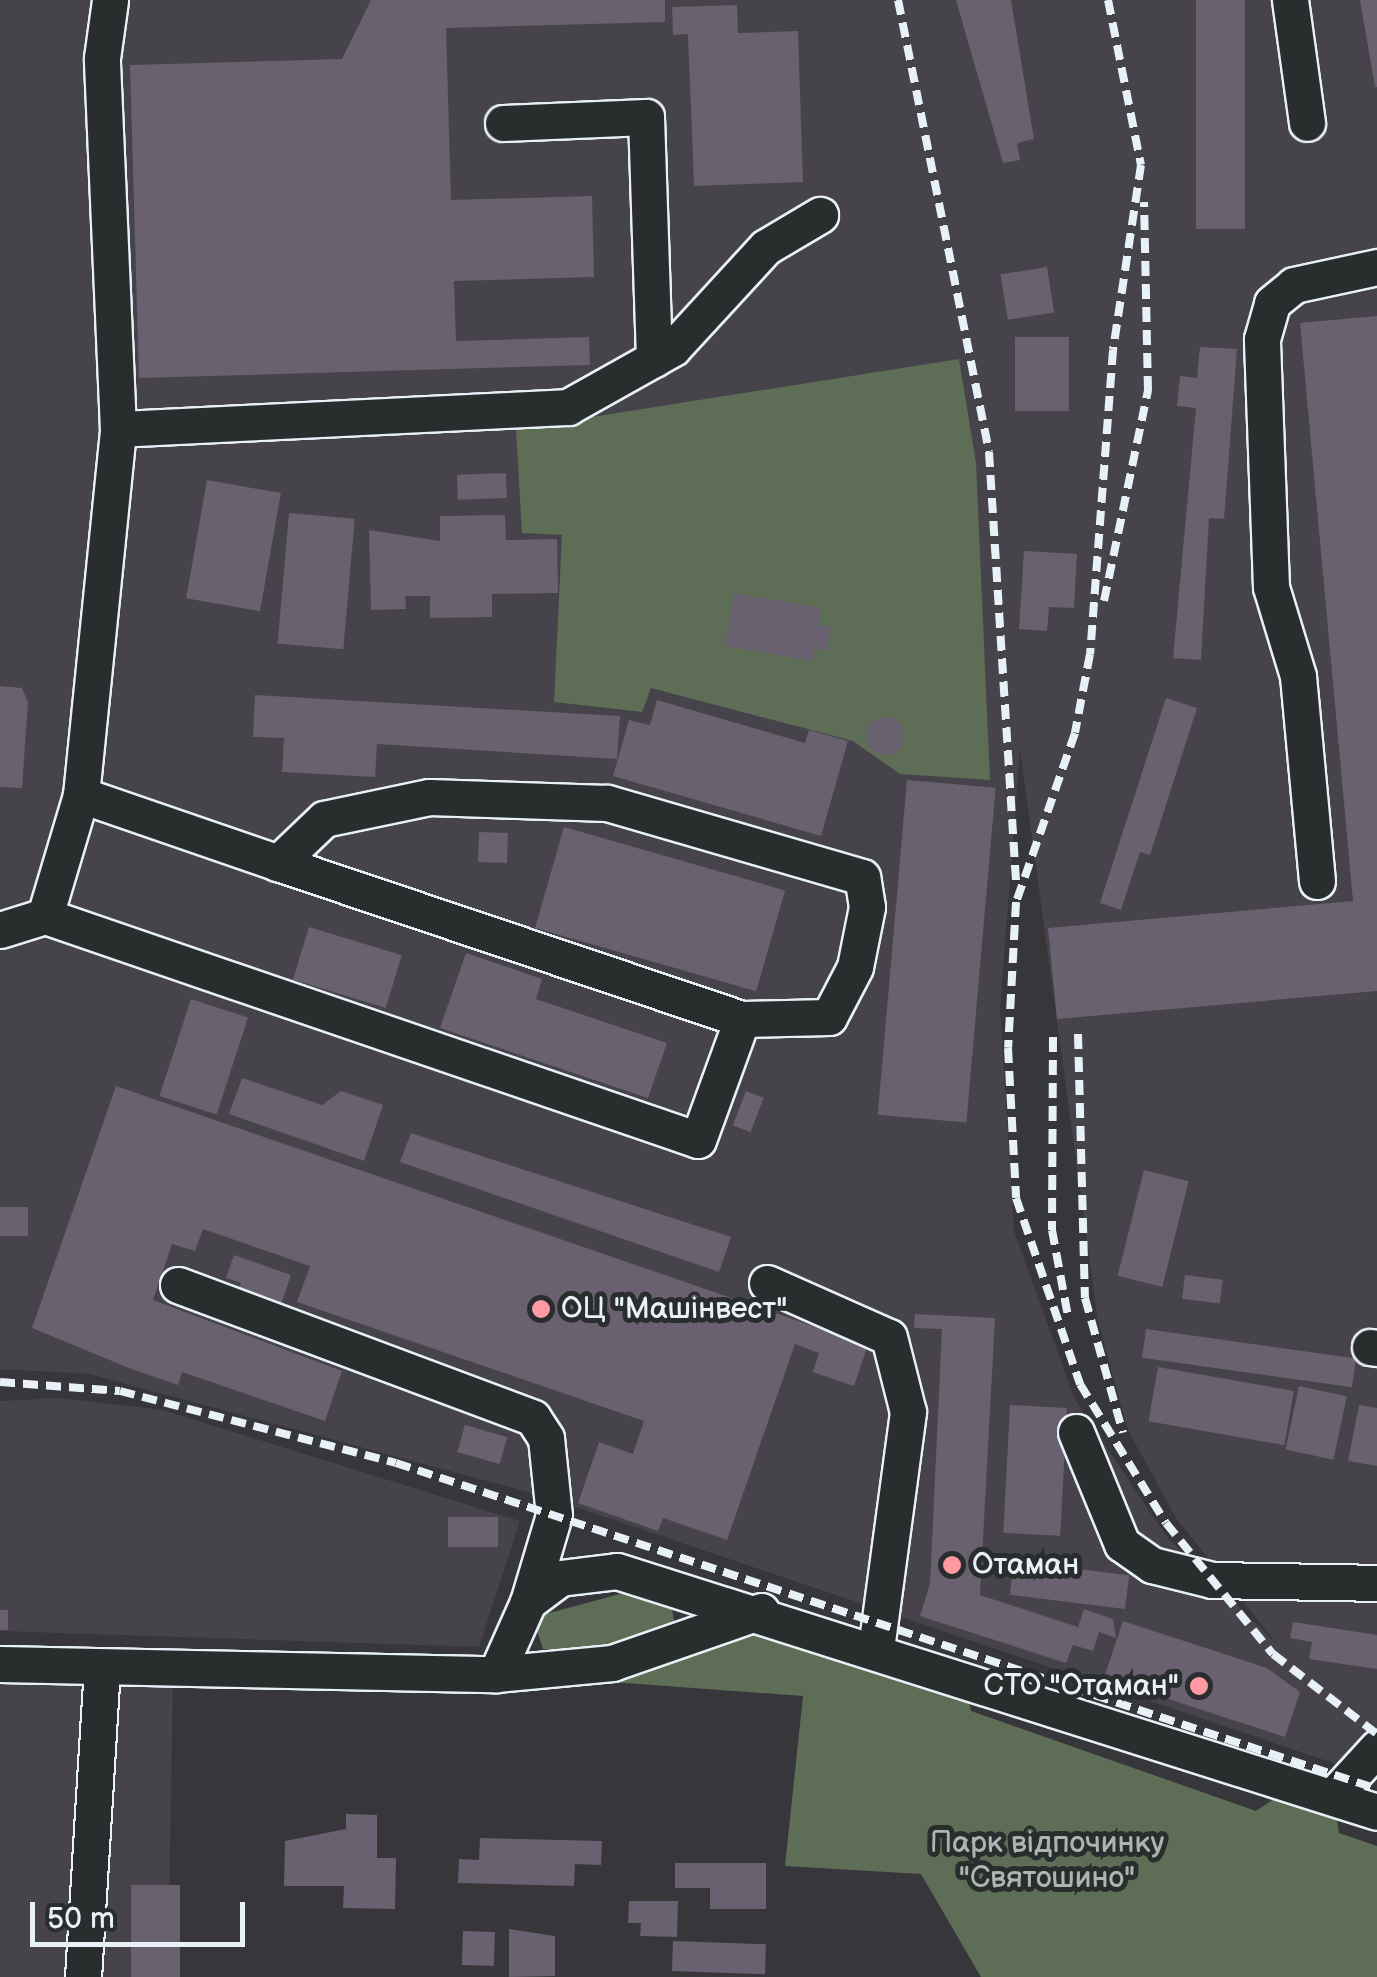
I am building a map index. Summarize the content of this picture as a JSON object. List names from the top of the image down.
{
  "parks": ["Парк відпочинку \"Святошино\""],
  "places": ["ОЦ \"Машінвест\"", "Отаман", "СТО \"Отаман\""],
  "scale_bar": "50 m"
}
